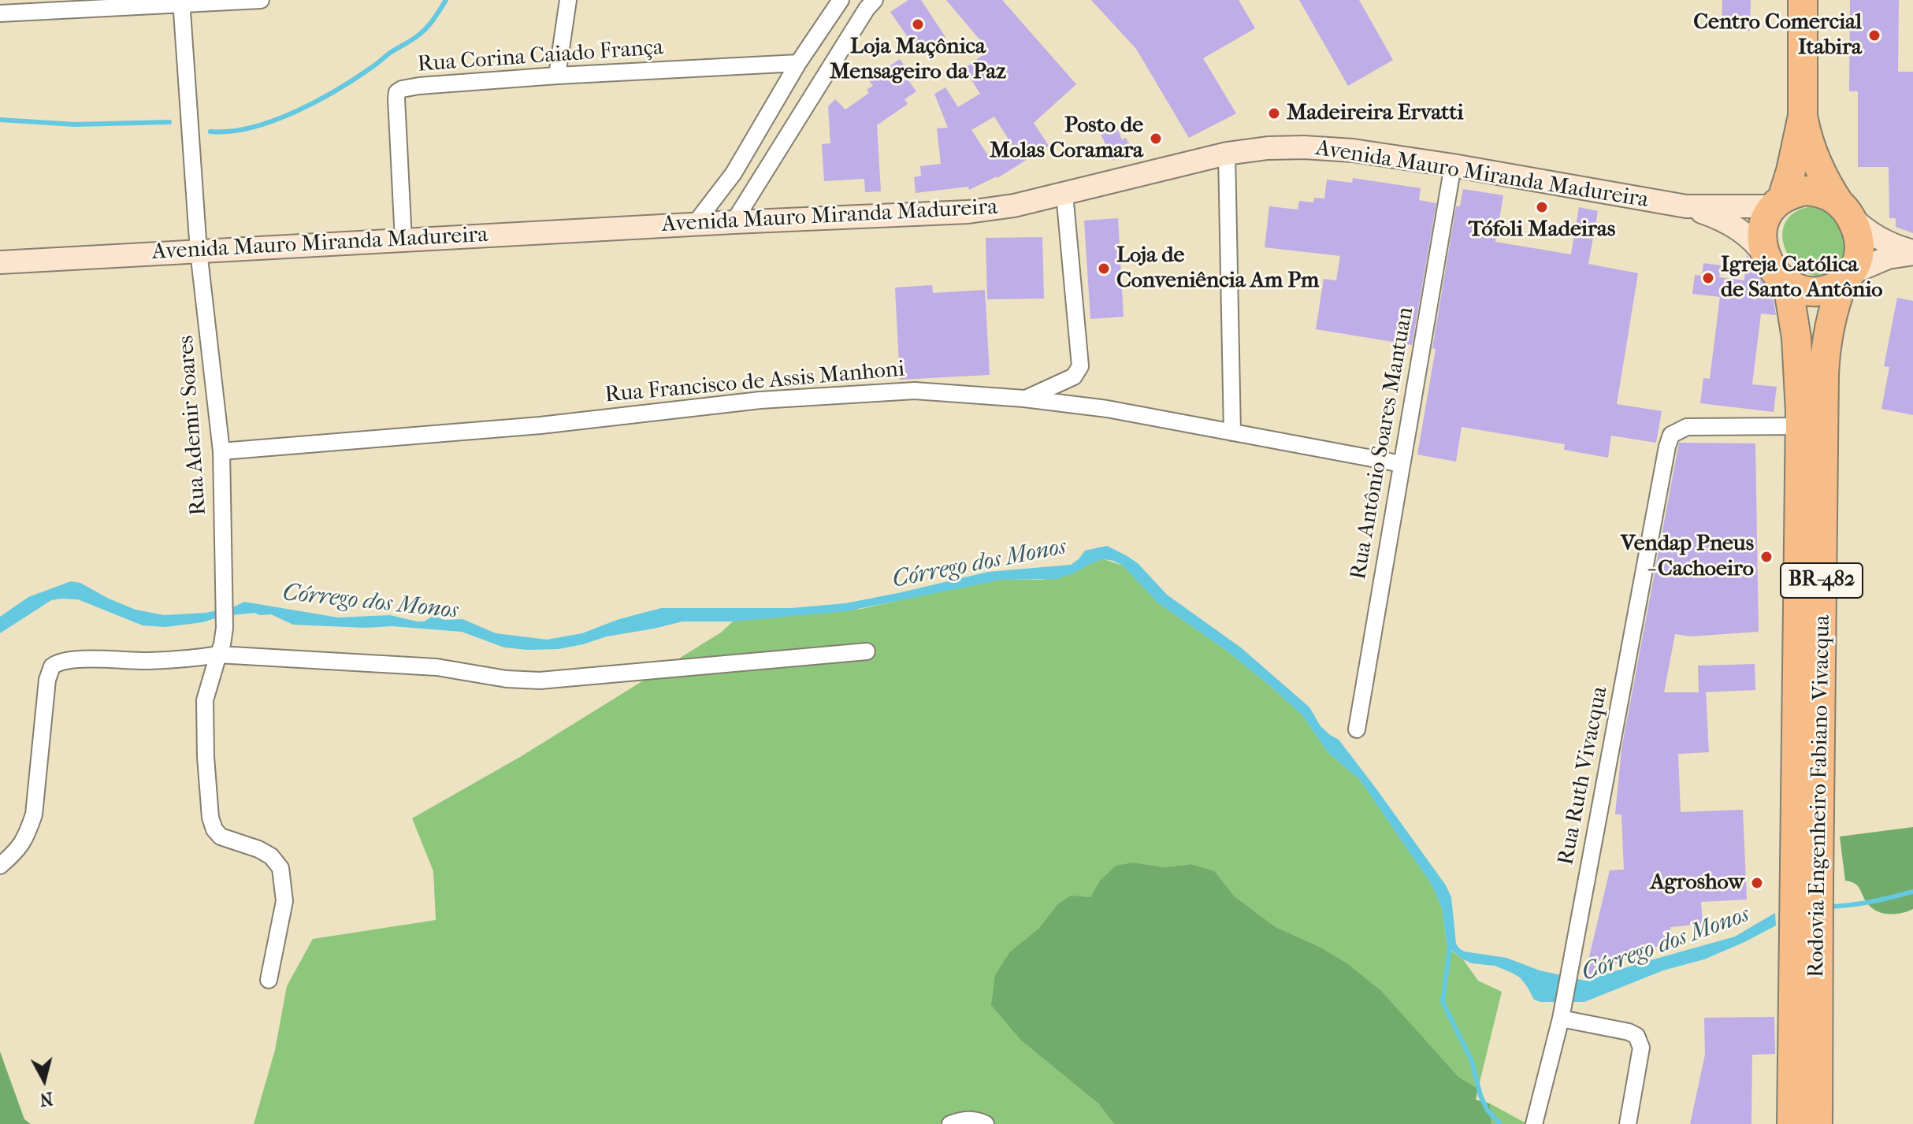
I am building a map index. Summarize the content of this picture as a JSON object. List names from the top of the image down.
{
  "streets": {
    "highway": ["BR-482", "Rodovia Engenheiro Fabiano Vivacqua"],
    "main road": ["Avenida Mauro Miranda Madureira"],
    "street": [
      "Rua Corina Caiado França",
      "Rua Francisco de Assis Manhoni",
      "Rua Ademir Soares",
      "Rua Antônio Soares Mantuan",
      "Rua Ruth Vivacqua"
    ]
  },
  "crossings": [
    ["Rua Corina Caiado França", "Avenida Mauro Miranda Madureira"],
    ["Avenida Mauro Miranda Madureira", "Rua Ademir Soares"],
    ["Avenida Mauro Miranda Madureira", "Rua Antônio Soares Mantuan"],
    ["Rua Francisco de Assis Manhoni", "Rua Ademir Soares"],
    ["Rua Francisco de Assis Manhoni", "Rua Antônio Soares Mantuan"],
    ["Rua Ruth Vivacqua", "Rodovia Engenheiro Fabiano Vivacqua"]
  ],
  "water": ["Córrego dos Monos"],
  "places": [
    "Loja Maçônica Mensageiro da Paz",
    "Centro Comercial Itabira",
    "Madeireira Ervatti",
    "Posto de Molas Coramara",
    "Tófoli Madeiras",
    "Loja de Conveniência Am Pm",
    "Igreja Católica de Santo Antônio",
    "Vendap Pneus - Cachoeiro",
    "Agroshow"
  ],
  "north": "bottom"
}
